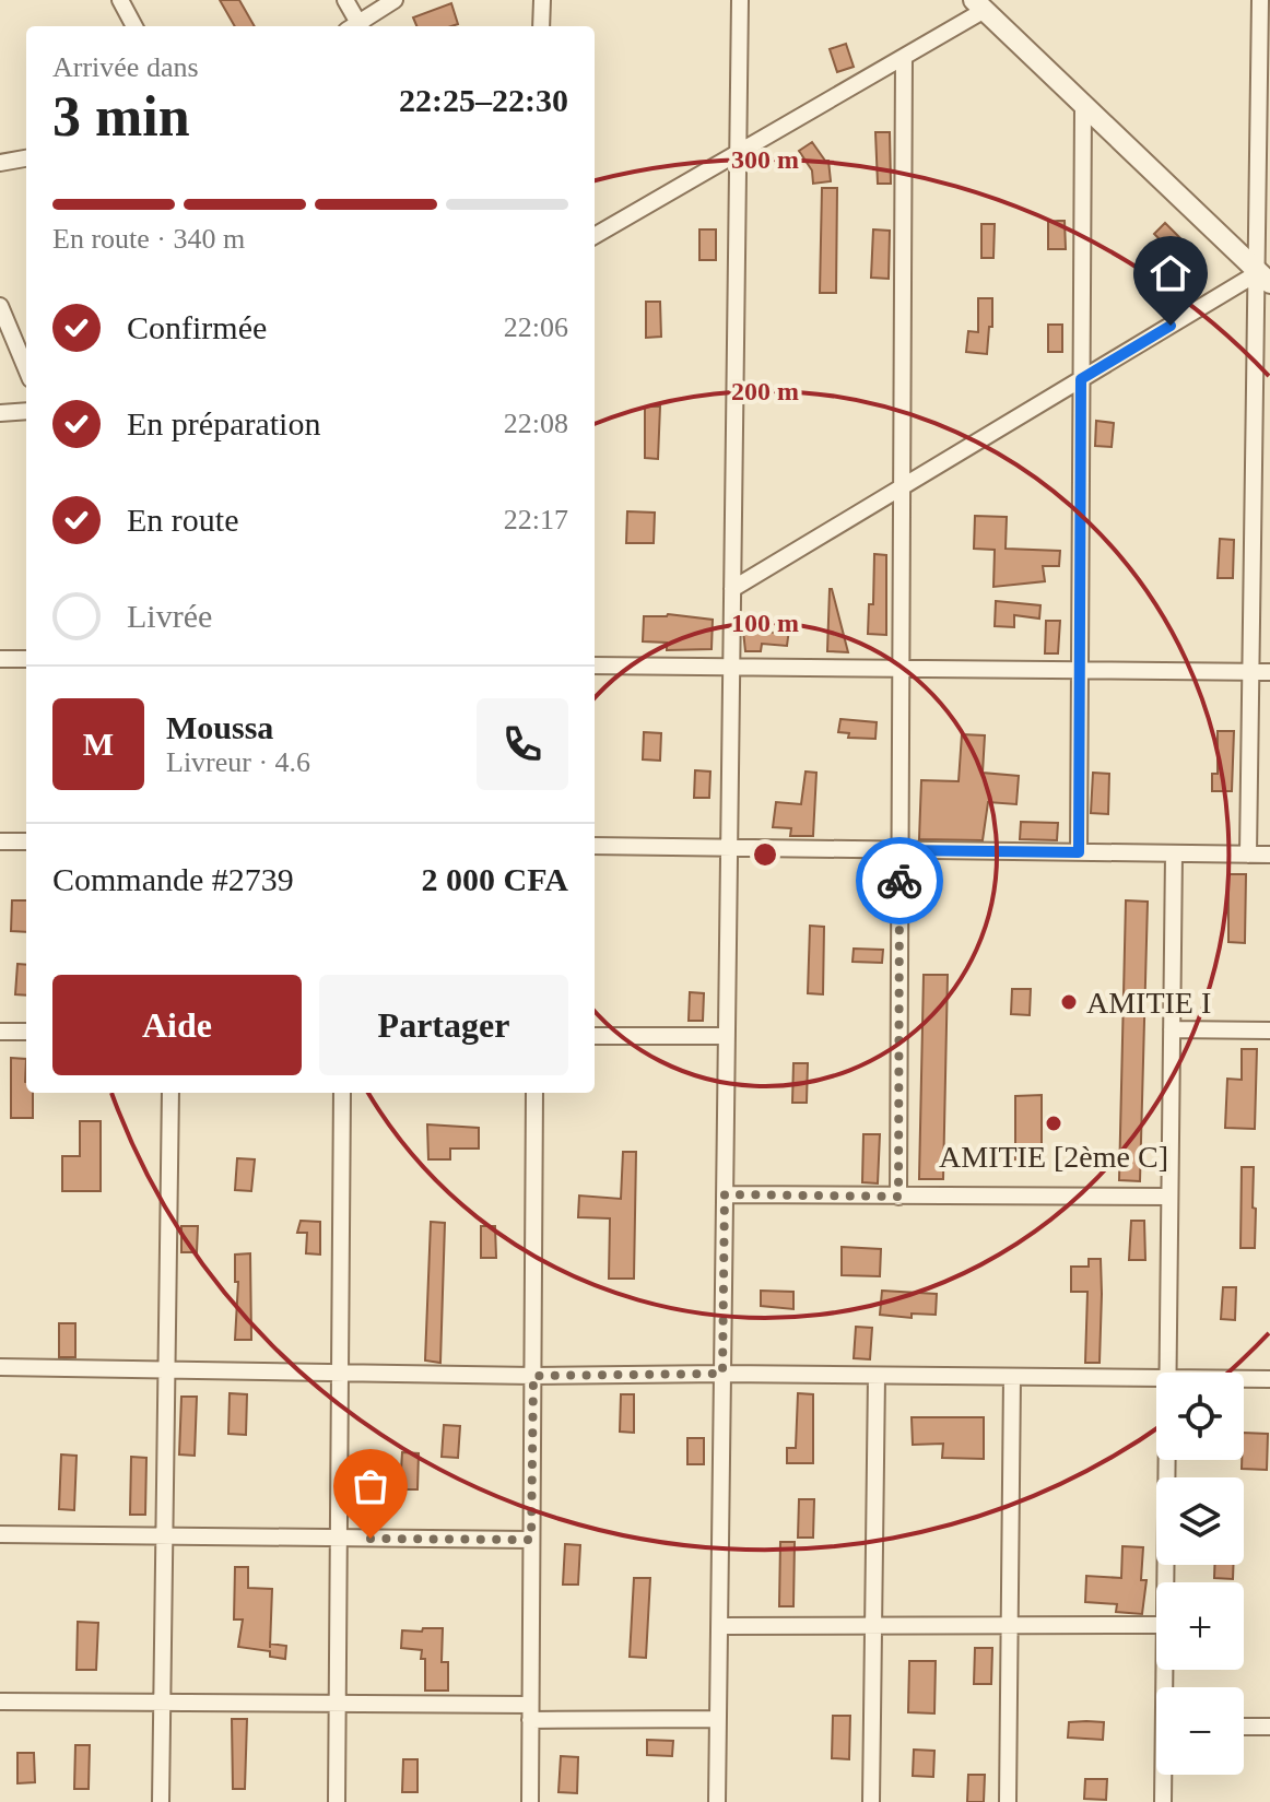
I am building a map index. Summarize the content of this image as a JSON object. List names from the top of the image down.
{
  "places": ["AMITIE I", "AMITIE [2ème C]"],
  "page": {
    "heading": ["3 min", "Arrivée dans", "22:25–22:30"],
    "panel": [
      "Moussa",
      "Livreur · 4.6",
      "Commande #2739",
      "2 000 CFA"
    ],
    "bar": "En route · 340 m",
    "list": [
      ["Confirmée", "22:06"],
      ["En préparation", "22:08"],
      ["En route", "22:17"],
      "Livrée"
    ],
    "round": "M",
    "buttons": ["Aide", "Partager"],
    "map_buttons": ["+", "−"]
  },
  "rings": ["300 m", "200 m", "100 m"]
}
